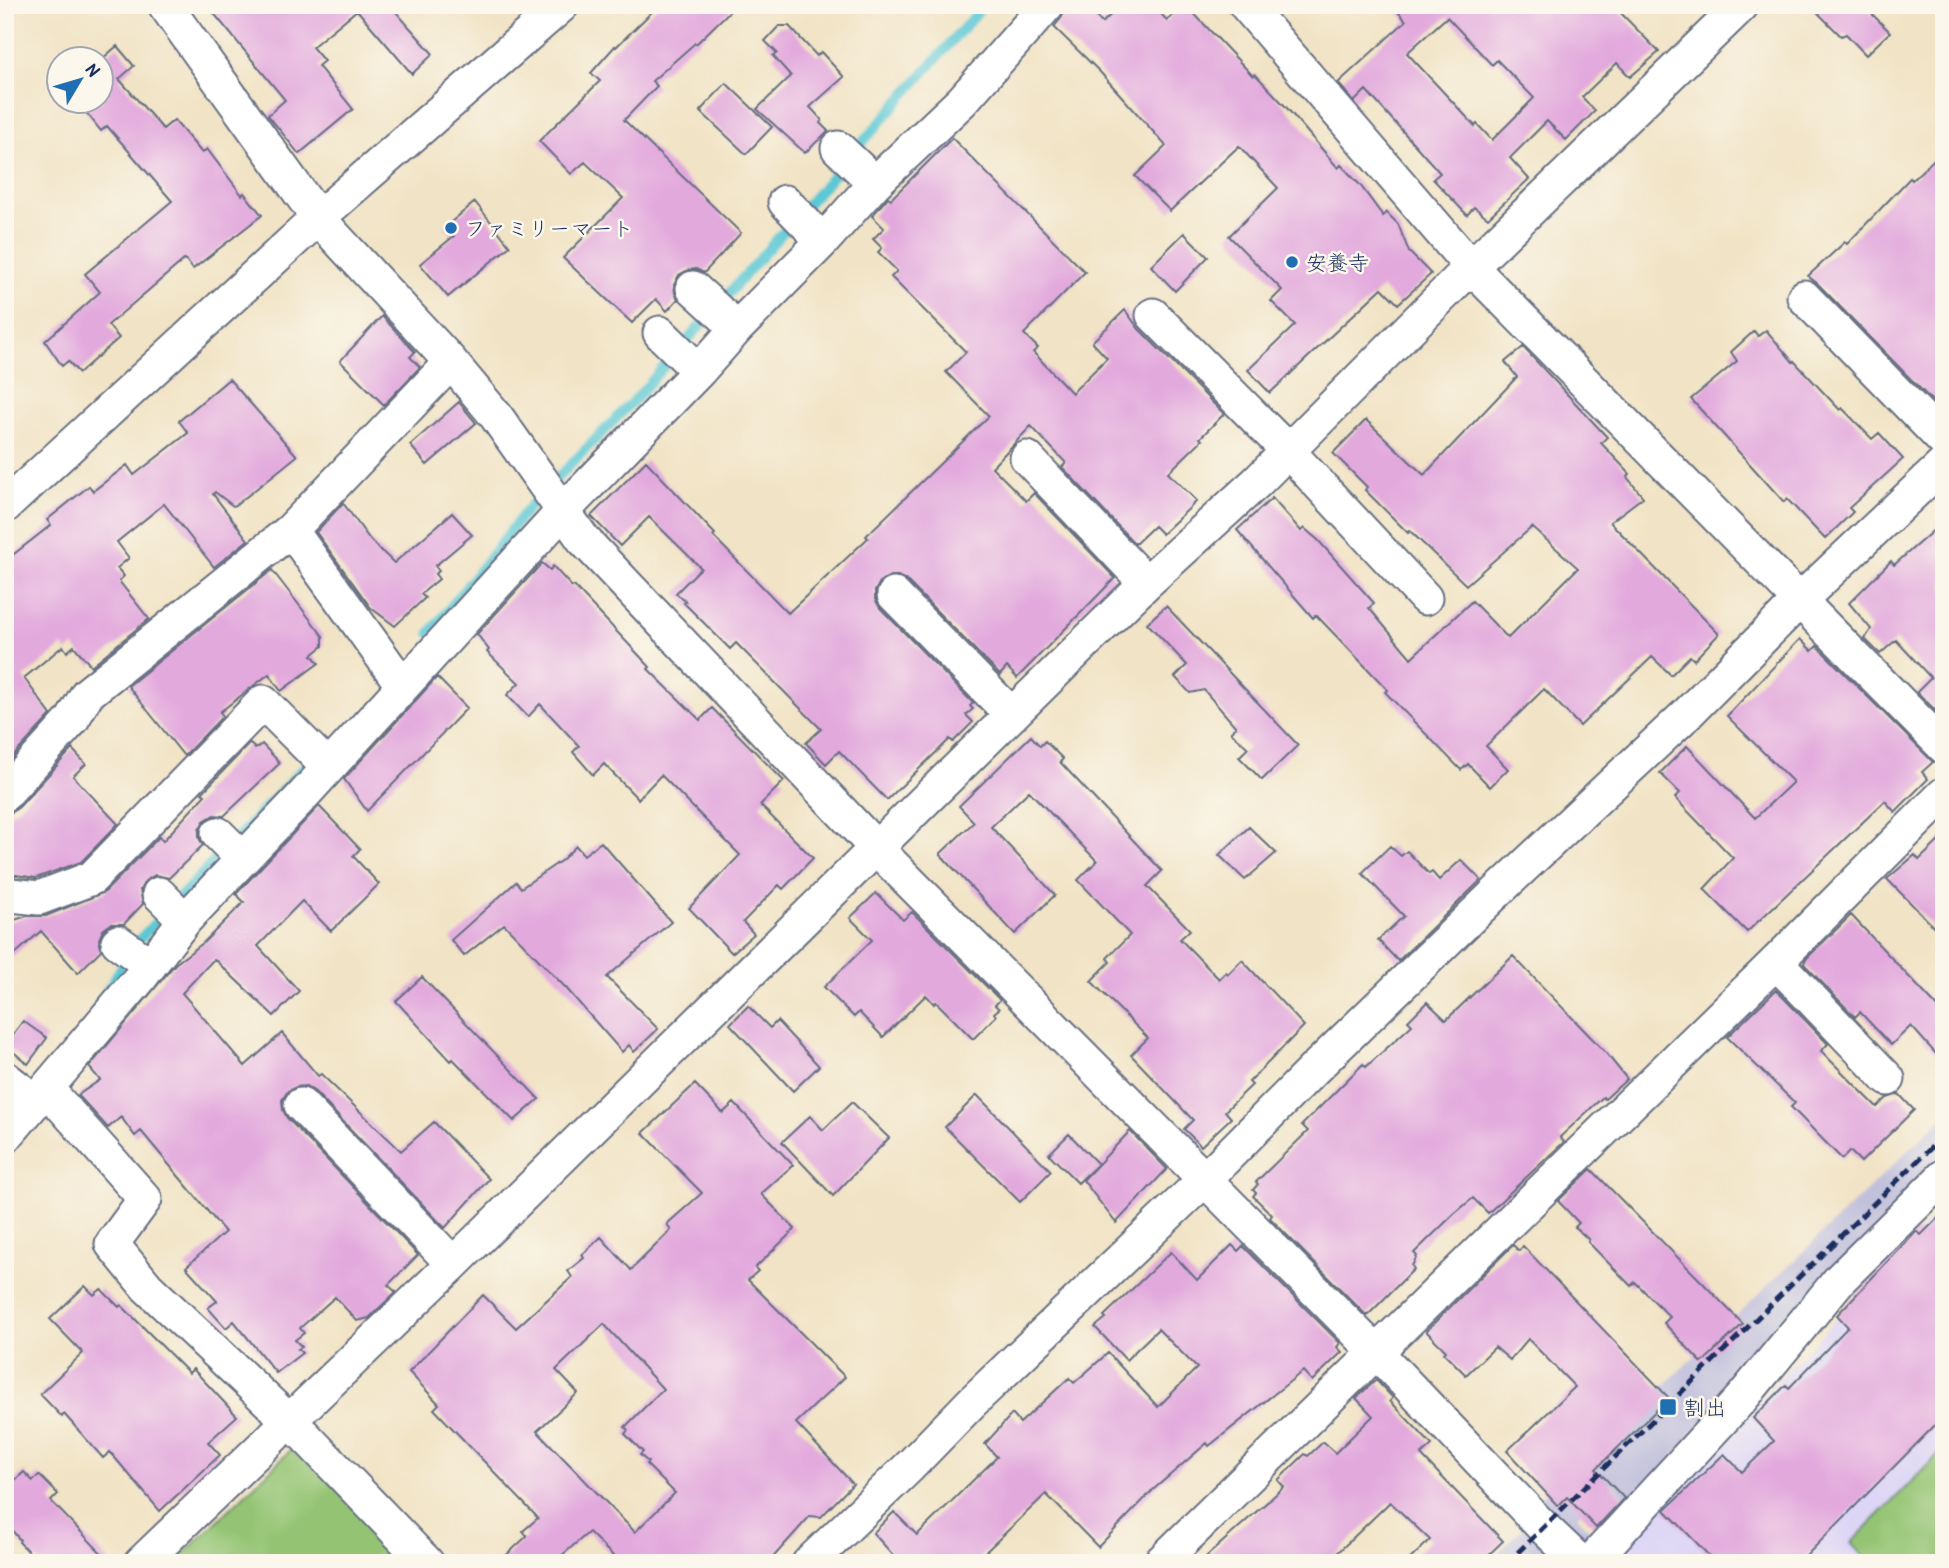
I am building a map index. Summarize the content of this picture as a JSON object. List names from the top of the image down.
{
  "places": {
    "other": ["ファミリーマート", "安養寺"],
    "transit": ["割出"]
  },
  "north": "top right"
}
